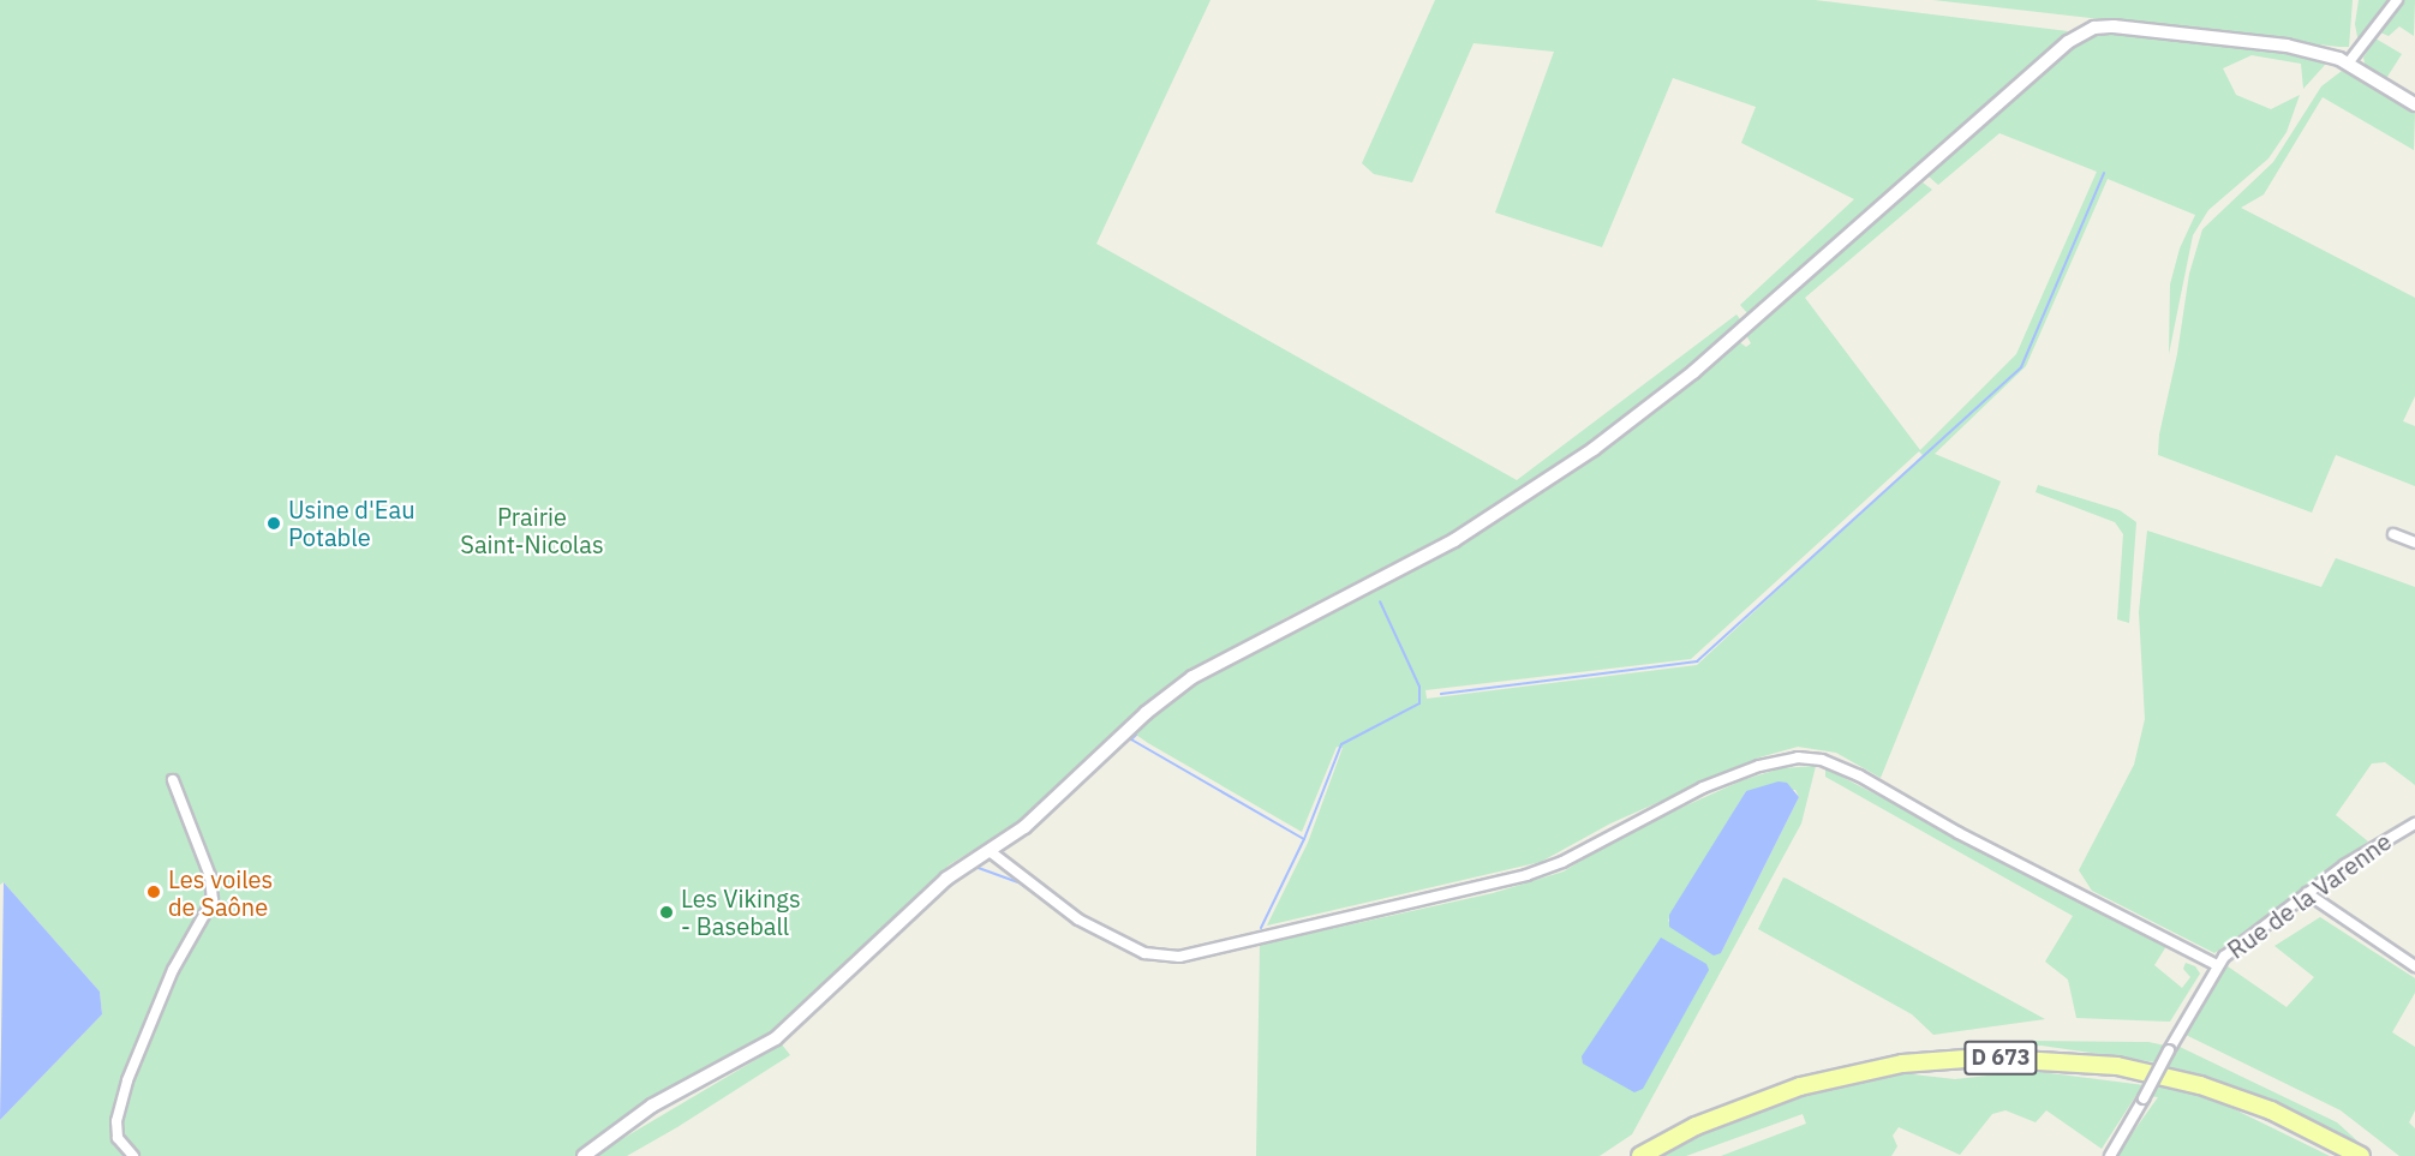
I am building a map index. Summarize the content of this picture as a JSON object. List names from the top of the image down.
{
  "streets": {
    "main road": ["D 673"],
    "street": ["Rue de la Varenne"]
  },
  "parks": ["Prairie Saint-Nicolas"],
  "places": ["Usine d'Eau Potable", "Les voiles de Saône", "Les Vikings - Baseball"]
}
